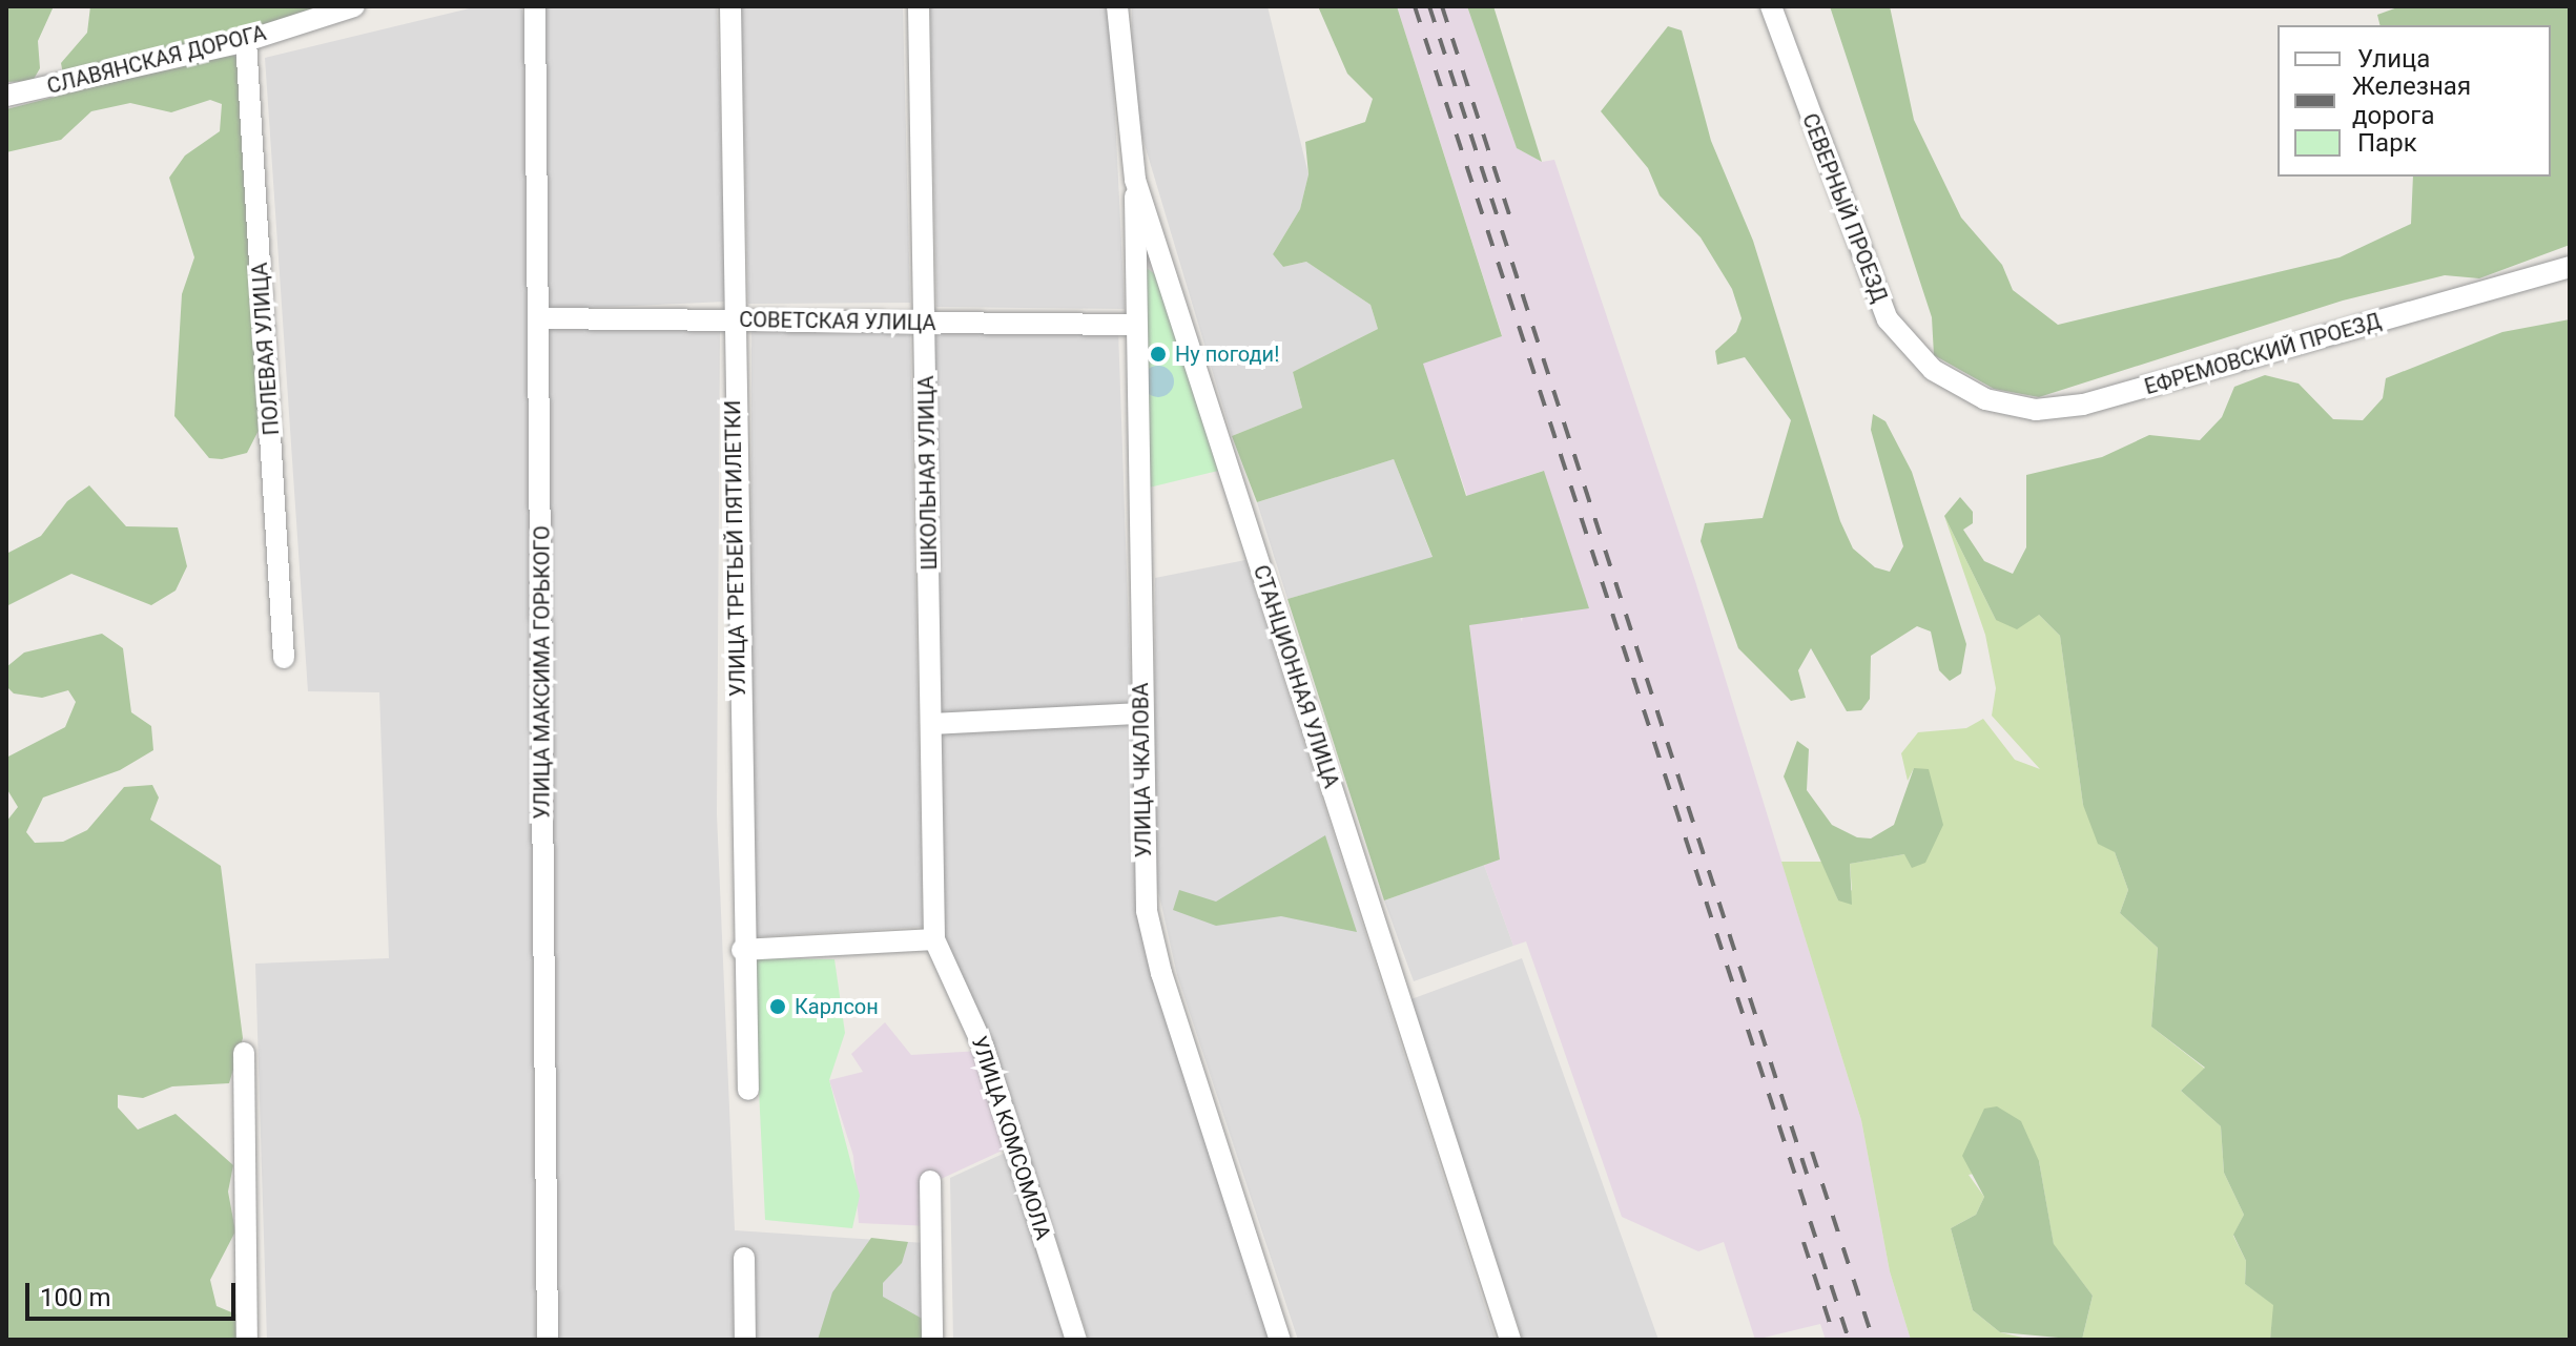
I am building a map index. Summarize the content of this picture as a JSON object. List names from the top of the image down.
{
  "streets": {
    "street": [
      "СЛАВЯНСКАЯ ДОРОГА",
      "СЕВЕРНЫЙ ПРОЕЗД",
      "СОВЕТСКАЯ УЛИЦА",
      "ПОЛЕВАЯ УЛИЦА",
      "ЕФРЕМОВСКИЙ ПРОЕЗД",
      "ШКОЛЬНАЯ УЛИЦА",
      "УЛИЦА ТРЕТЬЕЙ ПЯТИЛЕТКИ",
      "УЛИЦА МАКСИМА ГОРЬКОГО",
      "СТАНЦИОННАЯ УЛИЦА",
      "УЛИЦА ЧКАЛОВА",
      "УЛИЦА КОМСОМОЛА"
    ]
  },
  "crossings": [
    ["СЛАВЯНСКАЯ ДОРОГА", "ПОЛЕВАЯ УЛИЦА"],
    ["СЕВЕРНЫЙ ПРОЕЗД", "ЕФРЕМОВСКИЙ ПРОЕЗД"],
    ["СОВЕТСКАЯ УЛИЦА", "ШКОЛЬНАЯ УЛИЦА"],
    ["СОВЕТСКАЯ УЛИЦА", "УЛИЦА ТРЕТЬЕЙ ПЯТИЛЕТКИ"],
    ["СОВЕТСКАЯ УЛИЦА", "УЛИЦА МАКСИМА ГОРЬКОГО"],
    ["СОВЕТСКАЯ УЛИЦА", "УЛИЦА ЧКАЛОВА"],
    ["ШКОЛЬНАЯ УЛИЦА", "УЛИЦА КОМСОМОЛА"],
    ["СТАНЦИОННАЯ УЛИЦА", "УЛИЦА ЧКАЛОВА"]
  ],
  "places": ["Ну погоди!", "Карлсон"],
  "legend": ["Улица", "Железная дорога", "Парк"],
  "scale_bar": "100 m"
}
